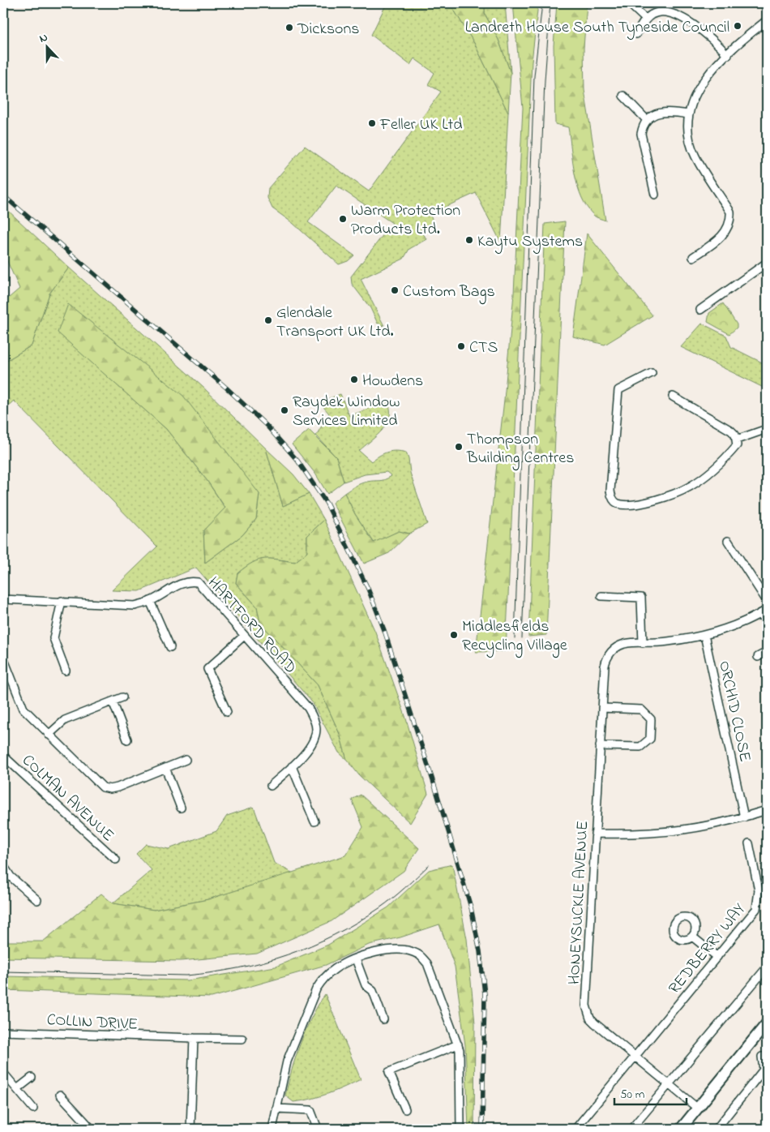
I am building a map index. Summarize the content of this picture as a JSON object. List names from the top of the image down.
{
  "streets": {
    "street": [
      "HARTFORD ROAD",
      "ORCHID CLOSE",
      "COLMAN AVENUE",
      "HONEYSUCKLE AVENUE",
      "REDBERRY WAY",
      "COLLIN DRIVE"
    ]
  },
  "crossings": [
    ["HONEYSUCKLE AVENUE", "REDBERRY WAY"]
  ],
  "places": [
    "Landreth House South Tyneside Council",
    "Dicksons",
    "Feller UK Ltd",
    "Warm Protection Products Ltd.",
    "Kaytu Systems",
    "Custom Bags",
    "Glendale Transport UK Ltd.",
    "CTS",
    "Howdens",
    "Raydek Window Services Limited",
    "Thompson Building Centres",
    "Middlesfields Recycling Village"
  ],
  "scale_bar": "50 m",
  "north": "top"
}
